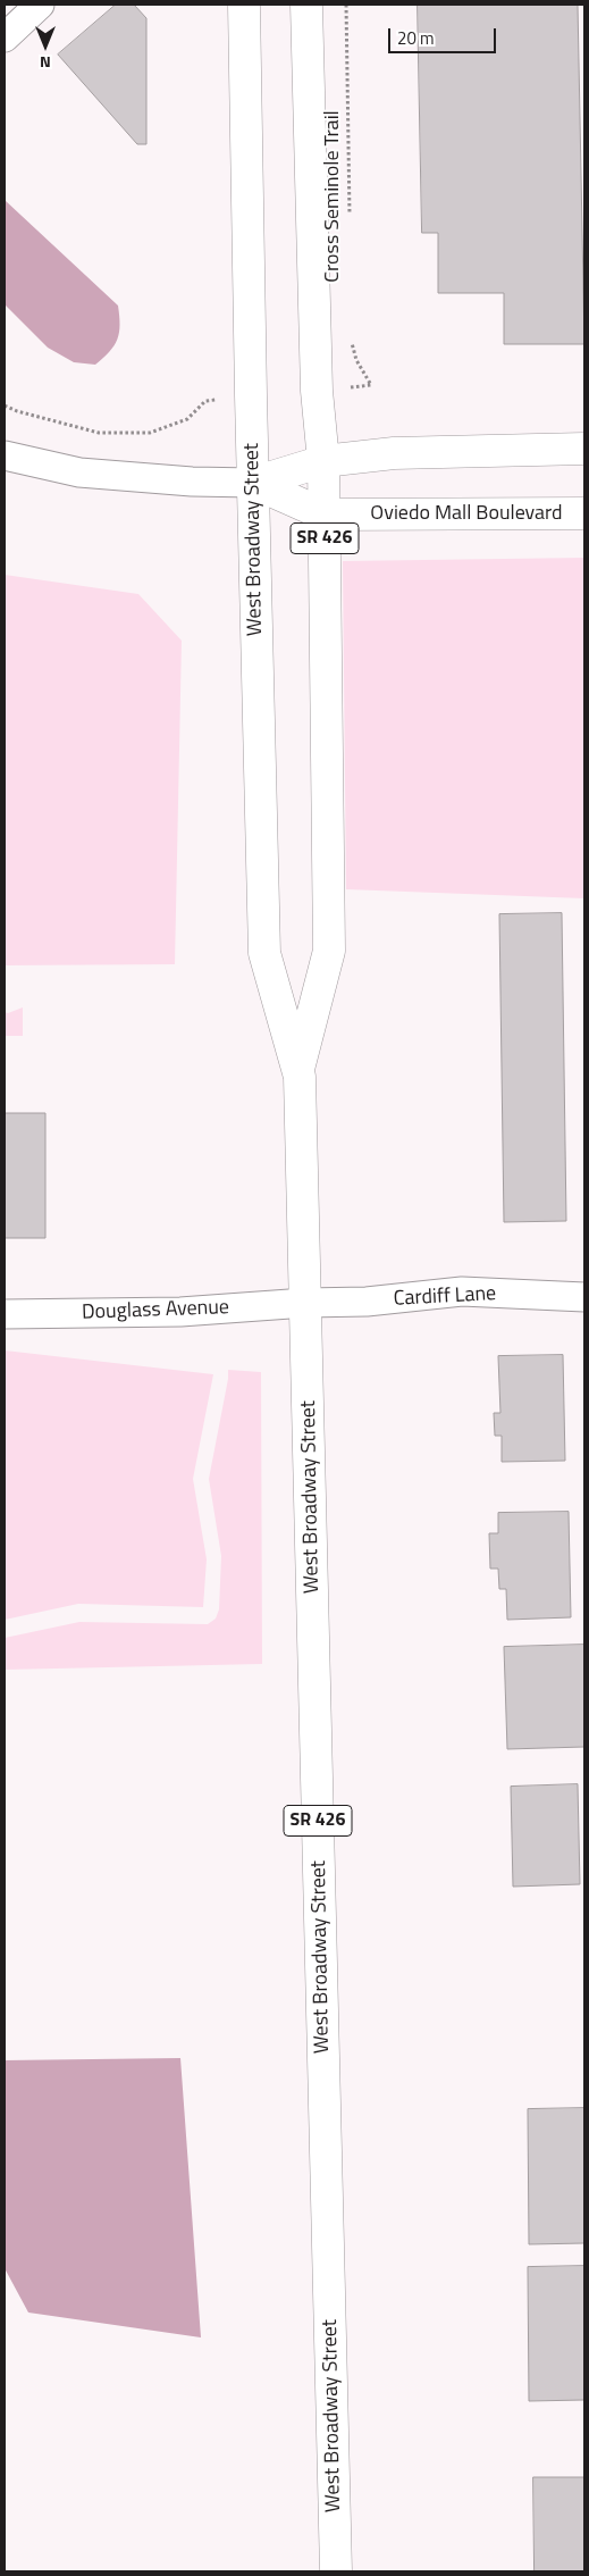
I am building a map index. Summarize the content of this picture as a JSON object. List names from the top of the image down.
{
  "streets": {
    "main road": ["Oviedo Mall Boulevard", "SR 426", "West Broadway Street"],
    "street": ["Cardiff Lane", "Douglass Avenue"],
    "path": ["Cross Seminole Trail"]
  },
  "crossings": [
    ["Oviedo Mall Boulevard", "West Broadway Street"],
    ["West Broadway Street", "Cardiff Lane"],
    ["West Broadway Street", "Douglass Avenue"],
    ["Cardiff Lane", "Douglass Avenue"]
  ],
  "scale_bar": "20 m",
  "north": "bottom"
}
